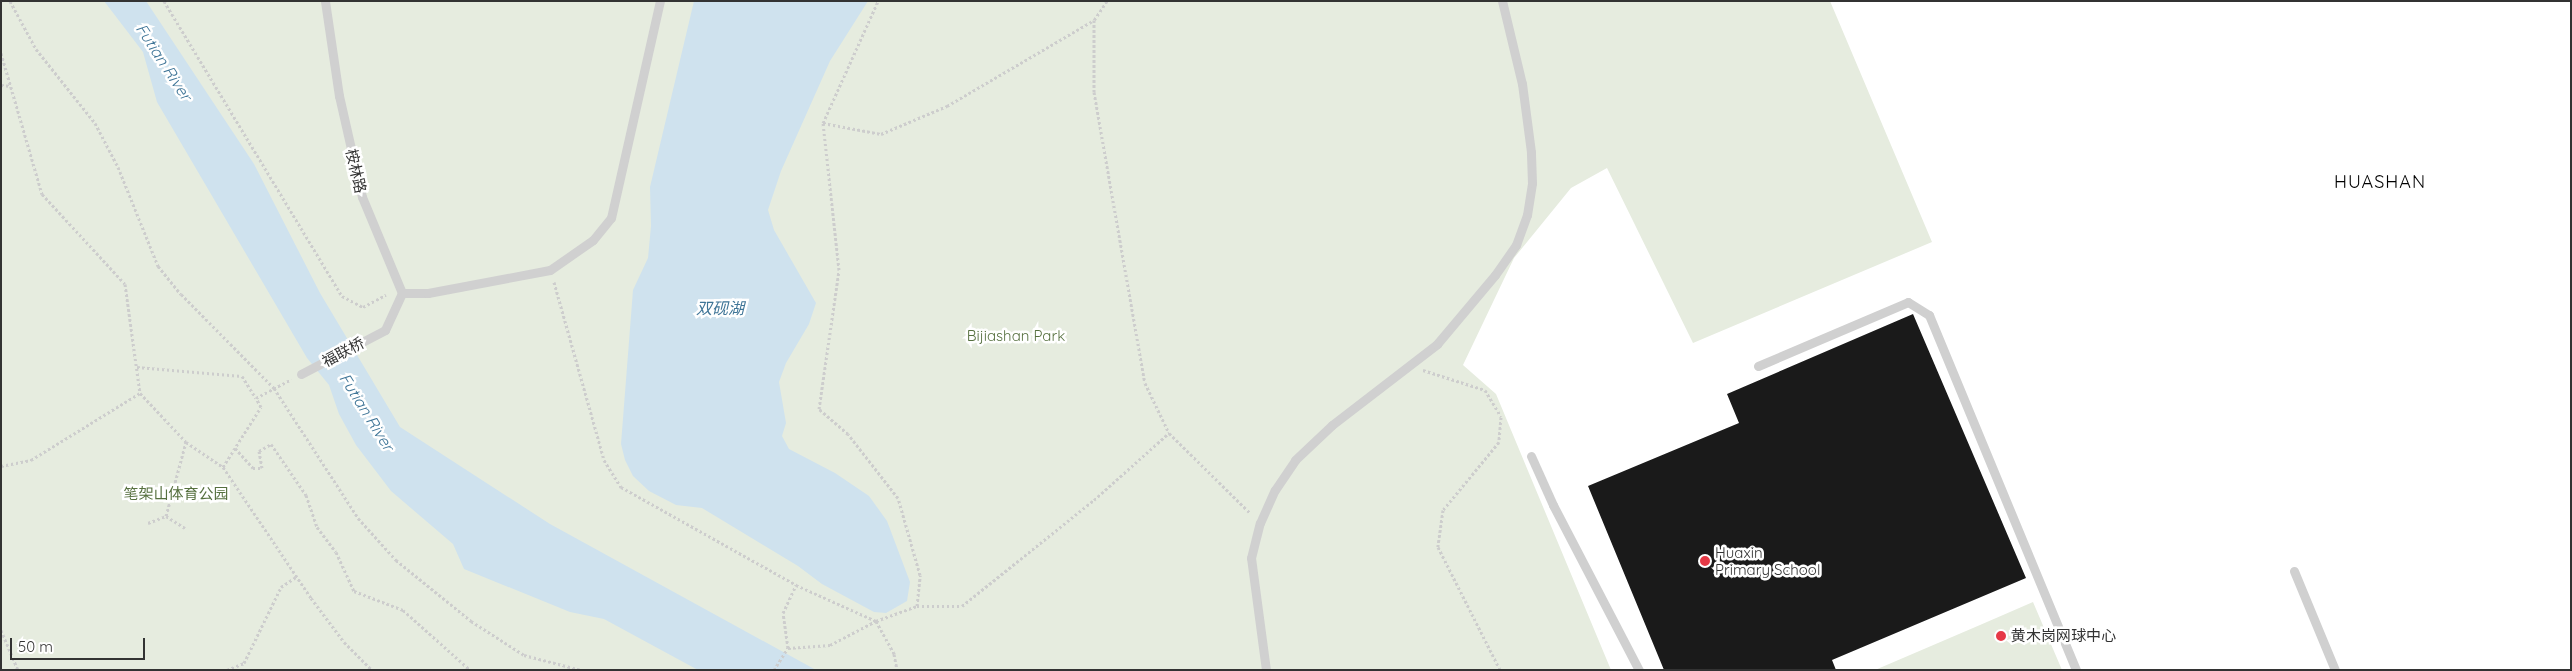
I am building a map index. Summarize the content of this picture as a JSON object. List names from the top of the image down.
{
  "streets": {
    "lane": ["桉林路", "福联桥"]
  },
  "crossings": [
    ["桉林路", "福联桥"]
  ],
  "districts": ["HUASHAN"],
  "water": ["Futian River", "双砚湖"],
  "parks": ["Bijiashan Park", "笔架山体育公园"],
  "places": ["Huaxin Primary School", "黄木岗网球中心"],
  "scale_bar": "50 m"
}
